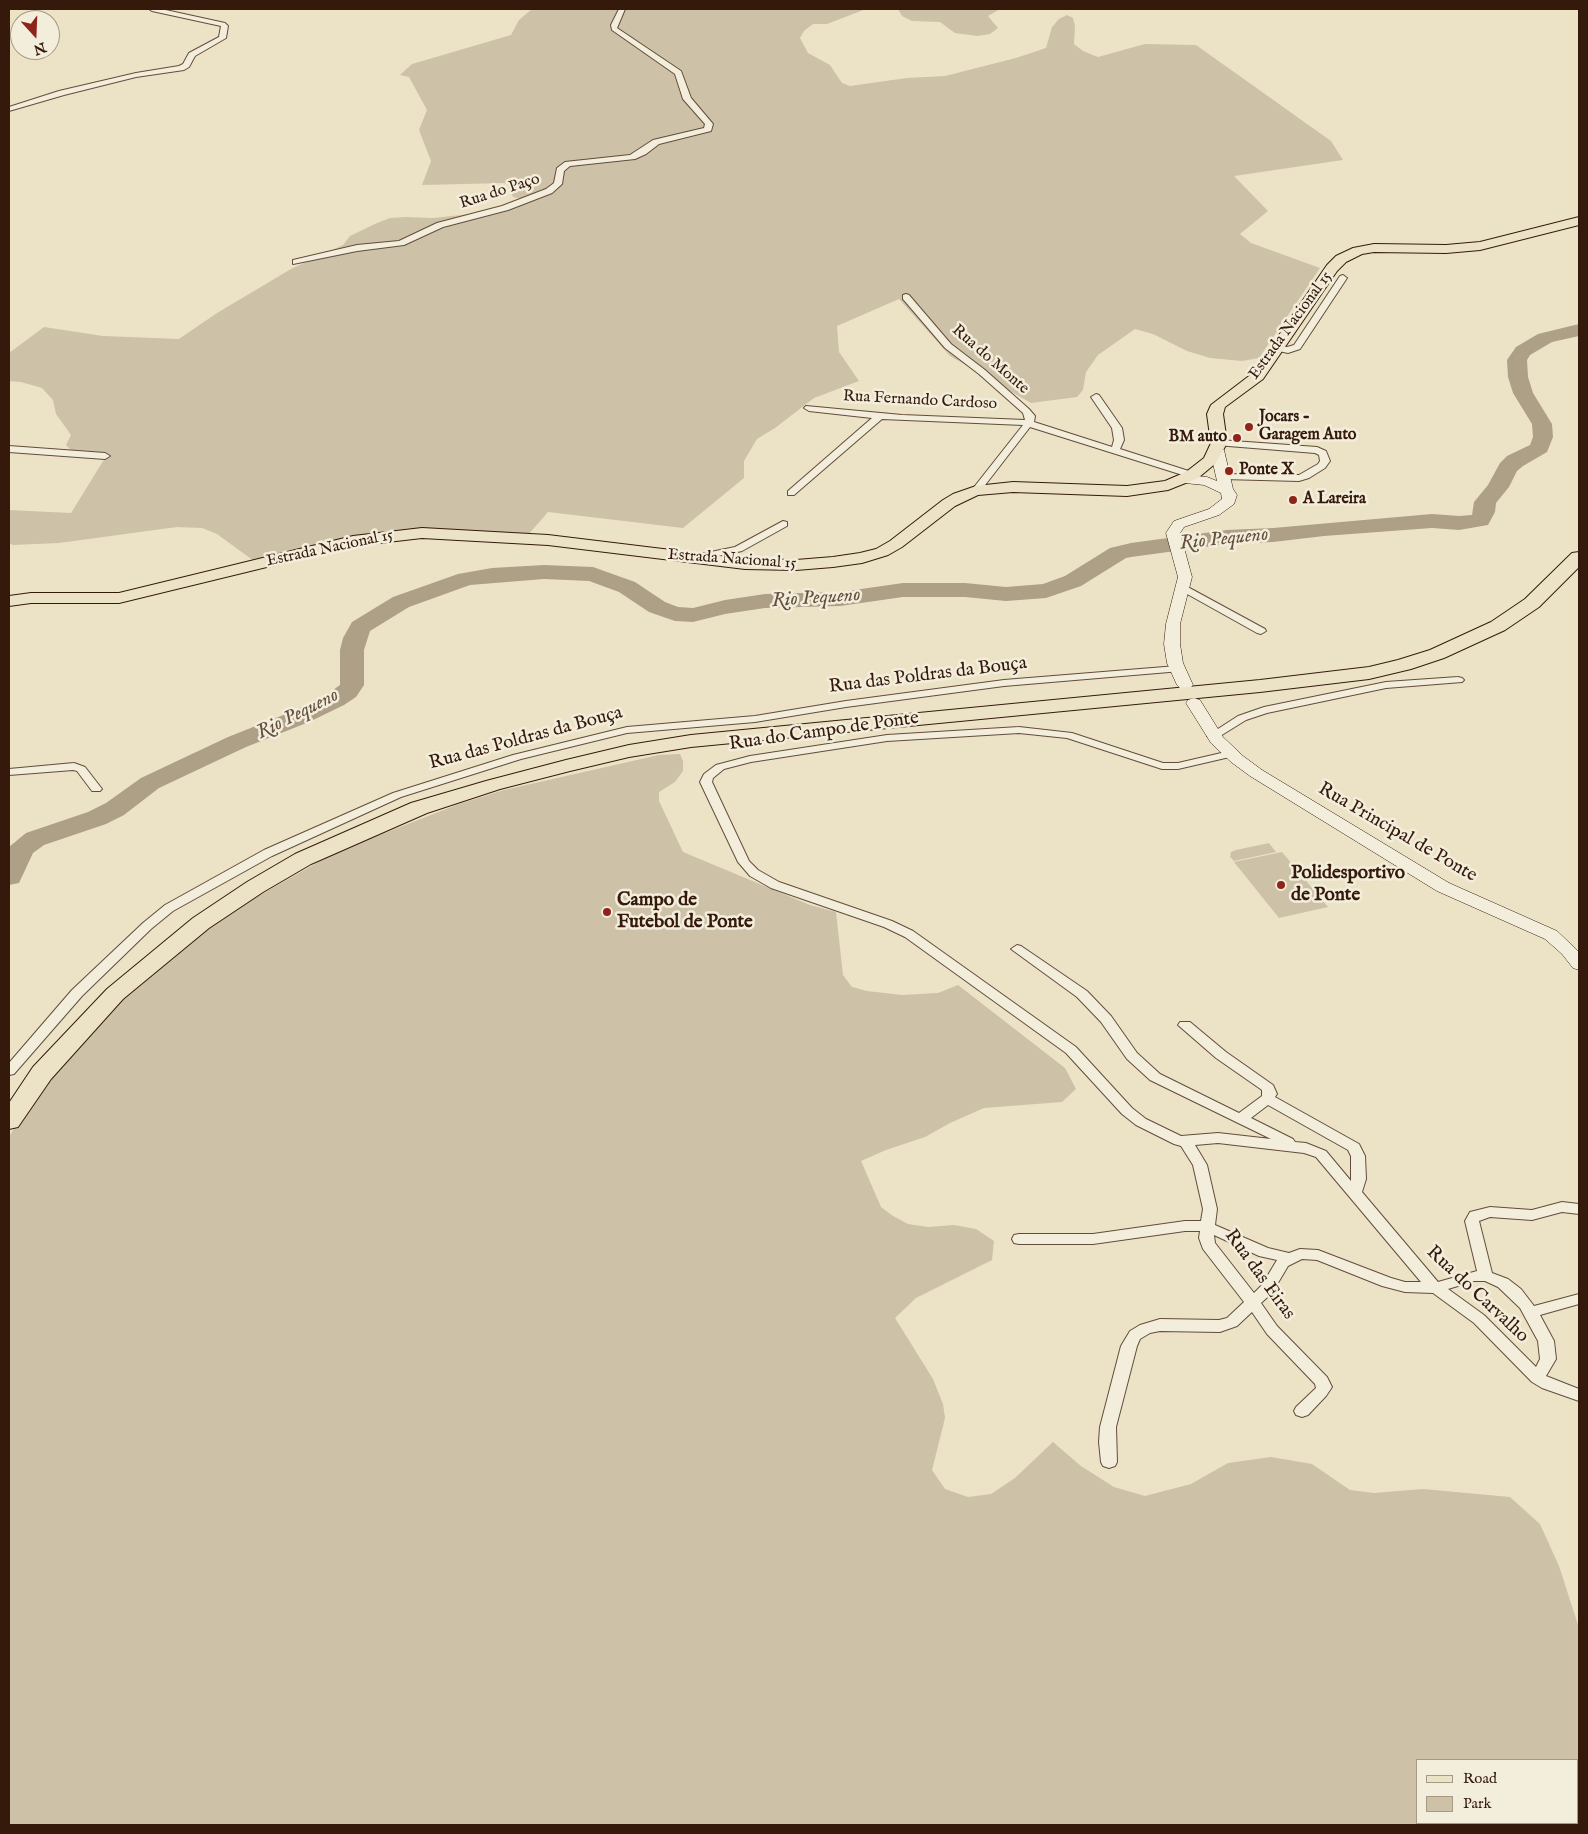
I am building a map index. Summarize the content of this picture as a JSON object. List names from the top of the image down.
{
  "streets": {
    "main road": ["Estrada Nacional 15"],
    "street": [
      "Rua do Paço",
      "Rua do Monte",
      "Rua Fernando Cardoso",
      "Rua das Poldras da Bouça",
      "Rua do Campo de Ponte",
      "Rua Principal de Ponte",
      "Rua das Eiras",
      "Rua do Carvalho"
    ]
  },
  "crossings": [
    ["Estrada Nacional 15", "Rua Fernando Cardoso"],
    ["Rua do Monte", "Rua Fernando Cardoso"],
    ["Rua do Campo de Ponte", "Rua Principal de Ponte"],
    ["Rua do Campo de Ponte", "Rua das Eiras"],
    ["Rua do Campo de Ponte", "Rua do Carvalho"]
  ],
  "water": ["Rio Pequeno"],
  "places": [
    "Jocars - Garagem Auto",
    "BM auto",
    "Ponte X",
    "A Lareira",
    "Polidesportivo de Ponte",
    "Campo de Futebol de Ponte"
  ],
  "legend": ["Road", "Park"],
  "north": "bottom"
}
